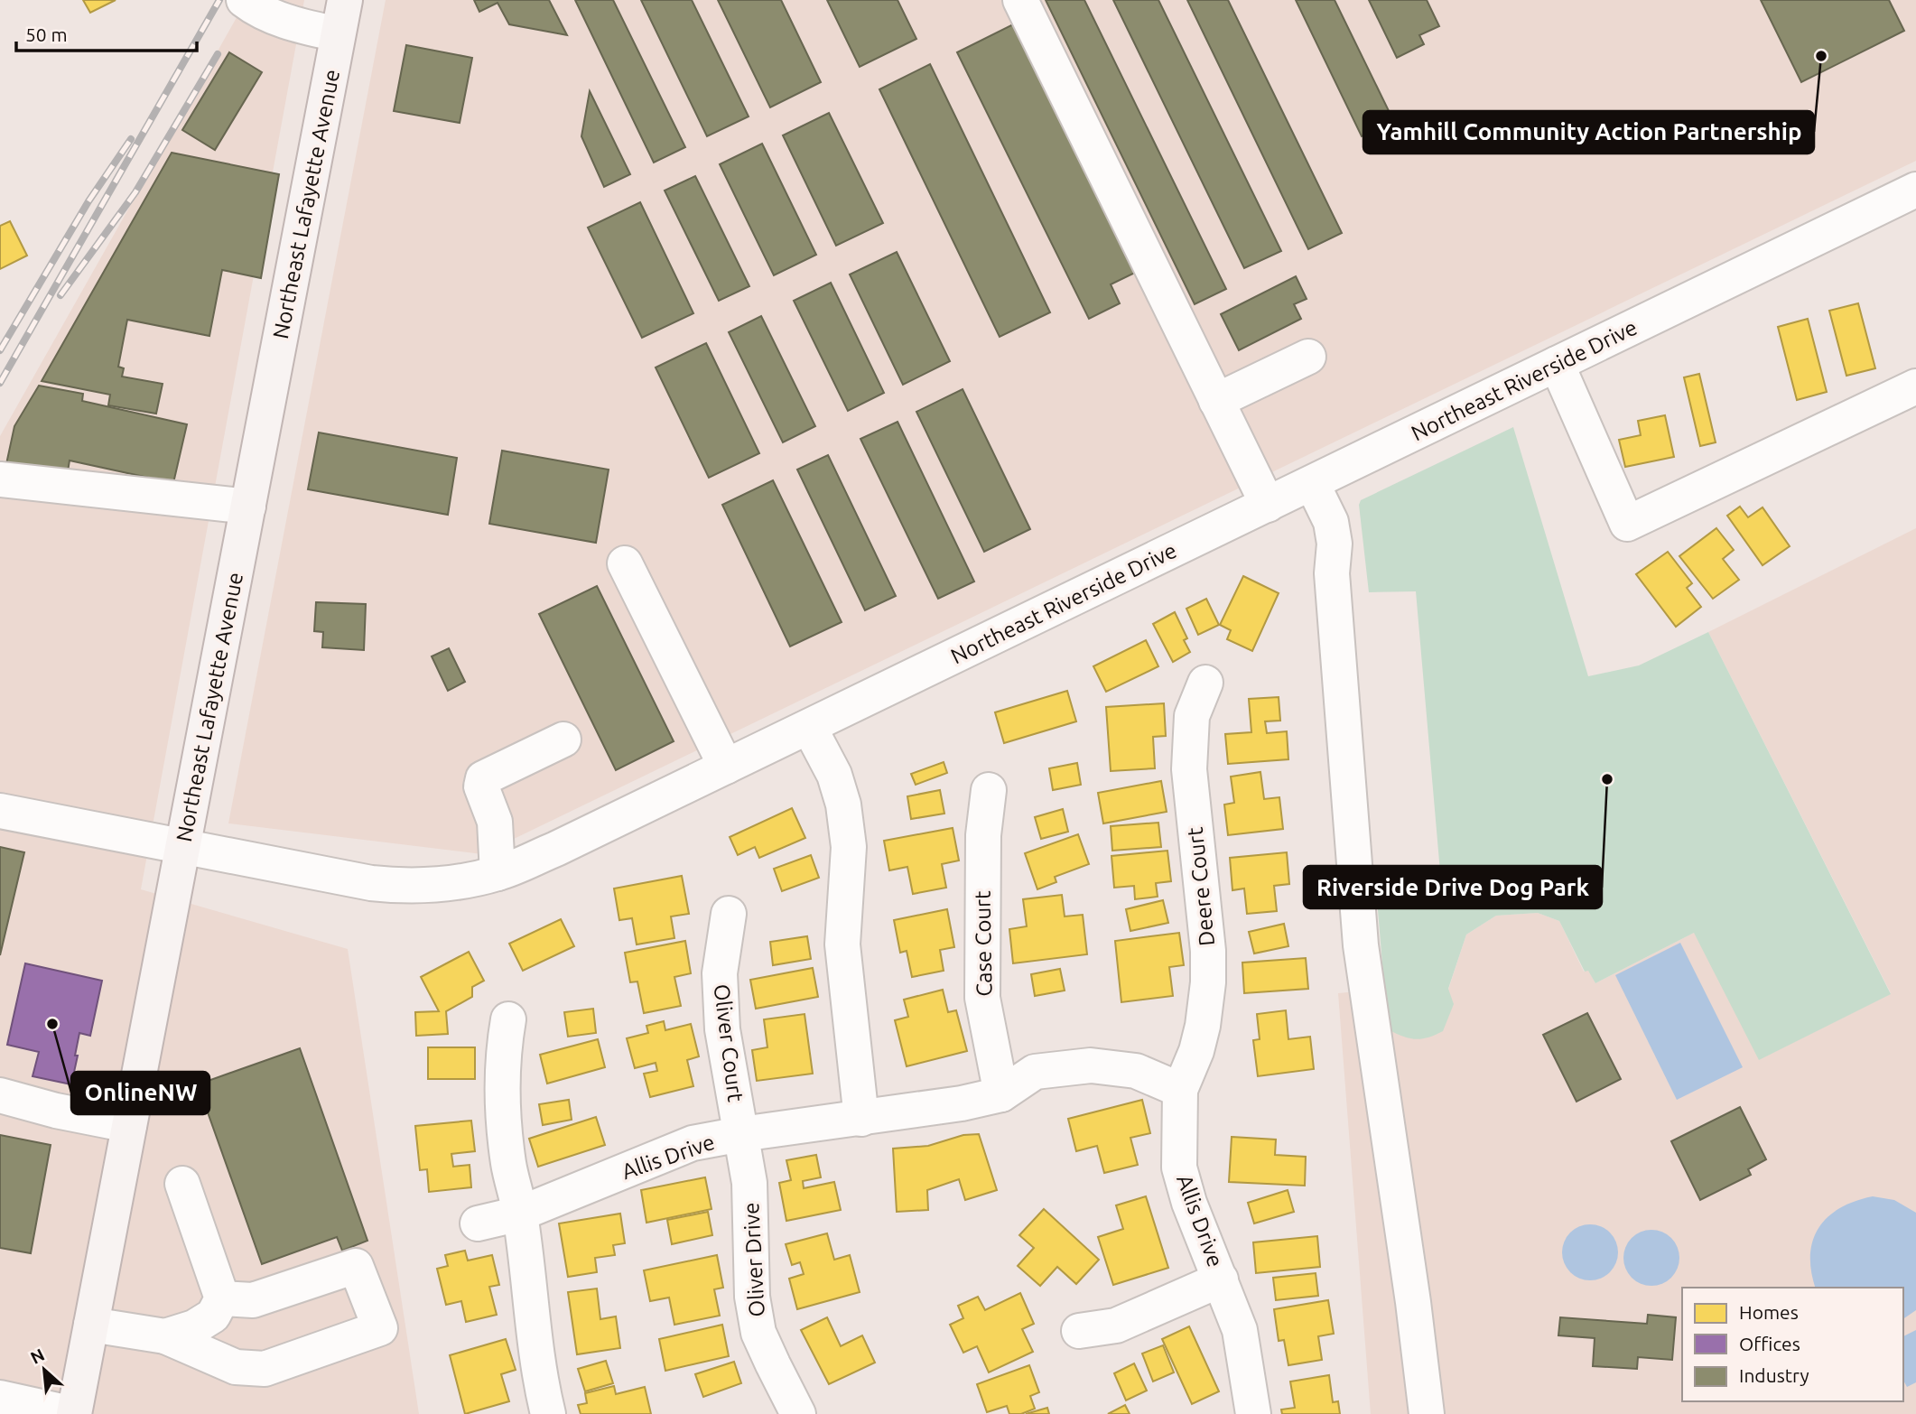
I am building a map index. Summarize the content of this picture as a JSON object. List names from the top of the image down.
{
  "streets": {
    "main road": ["Northeast Lafayette Avenue"],
    "street": [
      "Northeast Riverside Drive",
      "Deere Court",
      "Case Court",
      "Oliver Court",
      "Allis Drive",
      "Oliver Drive"
    ]
  },
  "crossings": [
    ["Northeast Lafayette Avenue", "Northeast Riverside Drive"],
    ["Deere Court", "Allis Drive"],
    ["Case Court", "Allis Drive"],
    ["Oliver Court", "Allis Drive"],
    ["Oliver Court", "Oliver Drive"],
    ["Allis Drive", "Oliver Drive"]
  ],
  "places": ["Yamhill Community Action Partnership", "Riverside Drive Dog Park", "OnlineNW"],
  "legend": ["Homes", "Offices", "Industry"],
  "scale_bar": "50 m",
  "north": "top left"
}
